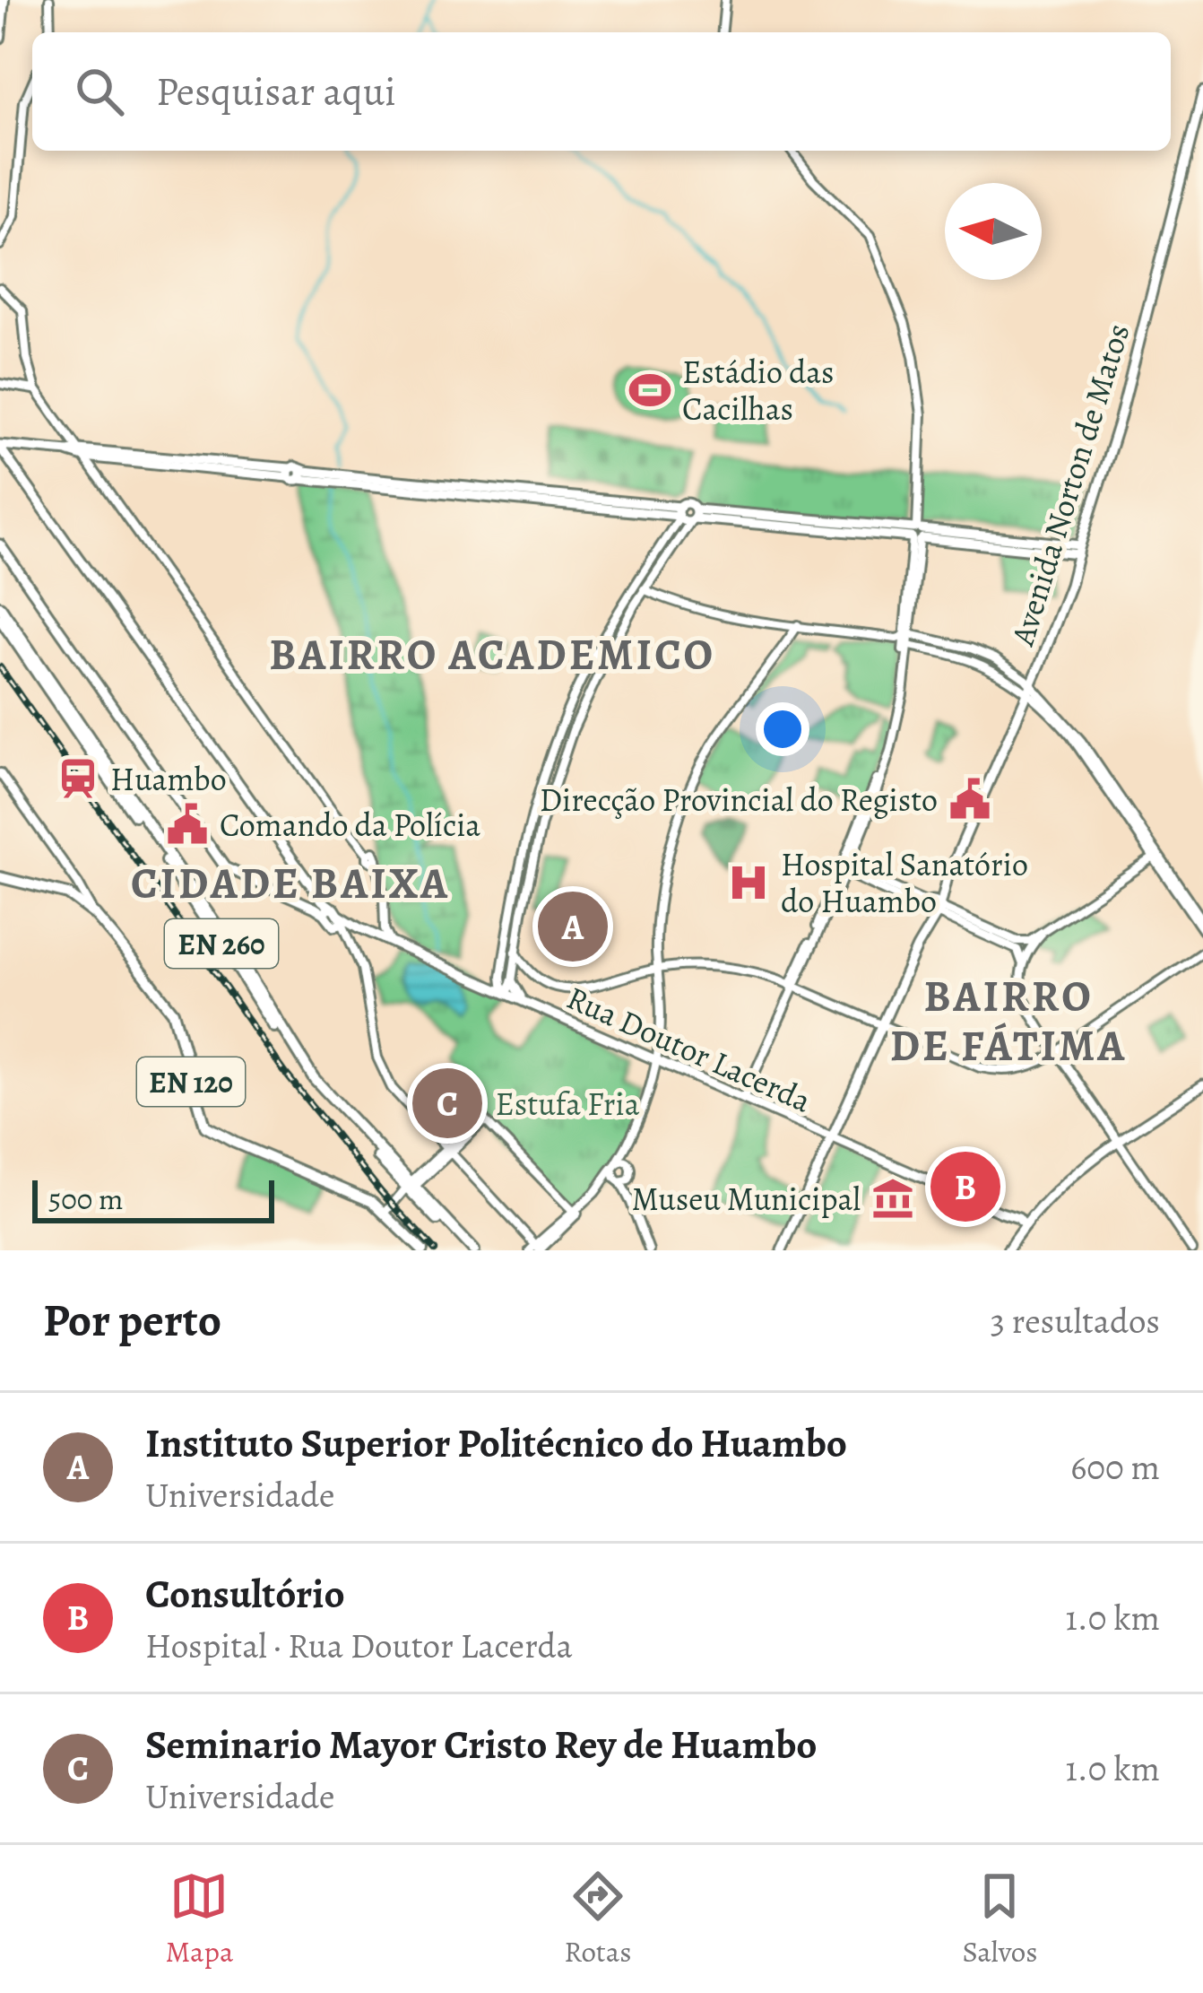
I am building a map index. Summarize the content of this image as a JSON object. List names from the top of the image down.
{
  "streets": {
    "main road": [
      "Avenida Norton de Matos",
      "EN 260",
      "Rua Doutor Lacerda",
      "EN 120"
    ]
  },
  "crossings": [
    ["Avenida Norton de Matos", "Rua Doutor Lacerda"]
  ],
  "districts": ["BAIRRO ACADEMICO", "CIDADE BAIXA", "BAIRRO DE FÁTIMA"],
  "parks": ["Estufa Fria"],
  "places": {
    "sports": ["Estádio das Cacilhas"],
    "station": ["Huambo"],
    "public building": ["Direcção Provincial do Registo", "Comando da Polícia"],
    "hospital": ["Hospital Sanatório do Huambo"],
    "museum": ["Museu Municipal"]
  },
  "scale_bar": "500 m",
  "north": "left",
  "page": {
    "search": "Pesquisar aqui",
    "pins": ["A", "C", "B"],
    "scale": "500 m",
    "heading": ["Por perto", "3 resultados"],
    "list": [
      {
        "mark": "A",
        "name": "Instituto Superior Politécnico do Huambo",
        "note": "Universidade",
        "value": "600 m"
      },
      {
        "mark": "B",
        "name": "Consultório",
        "note": "Hospital · Rua Doutor Lacerda",
        "value": "1.0 km"
      },
      {
        "mark": "C",
        "name": "Seminario Mayor Cristo Rey de Huambo",
        "note": "Universidade",
        "value": "1.0 km"
      }
    ],
    "nav": ["Mapa", "Rotas", "Salvos"]
  }
}
